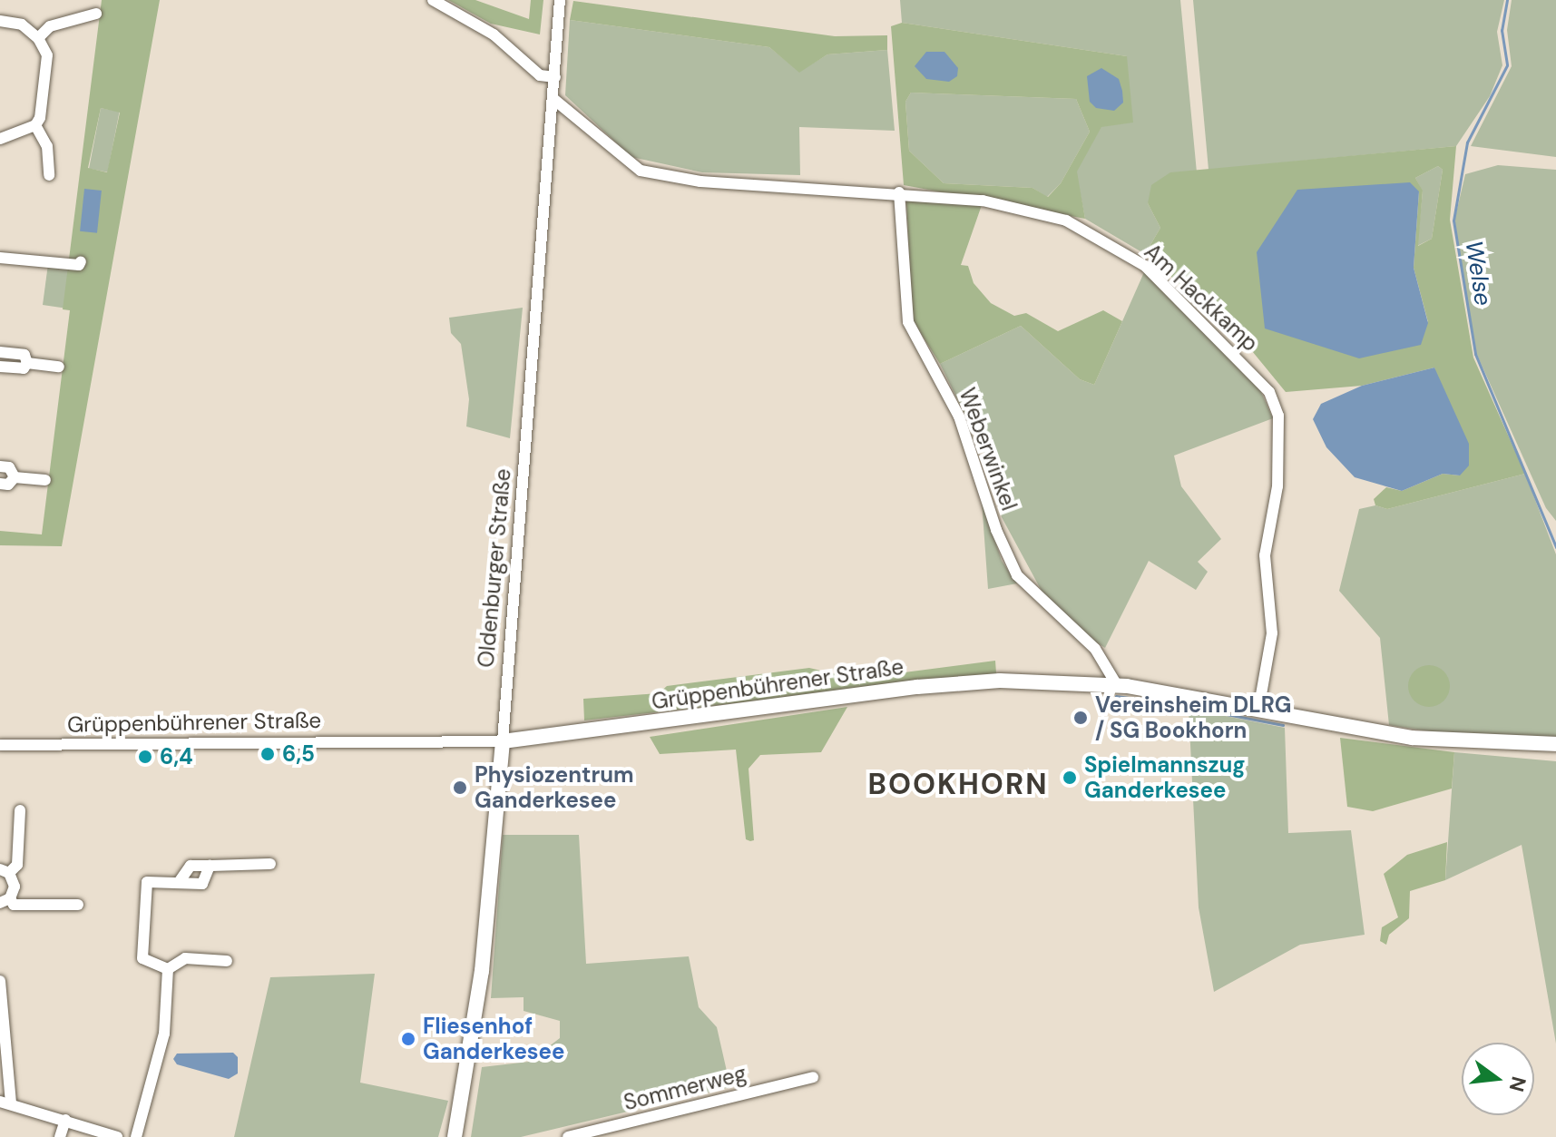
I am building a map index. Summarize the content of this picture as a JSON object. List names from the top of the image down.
{
  "streets": {
    "main road": ["Oldenburger Straße", "Grüppenbührener Straße"],
    "street": ["Am Hackkamp", "Weberwinkel", "Sommerweg"]
  },
  "crossings": [
    ["Am Hackkamp", "Weberwinkel"],
    ["Am Hackkamp", "Oldenburger Straße"],
    ["Am Hackkamp", "Grüppenbührener Straße"],
    ["Weberwinkel", "Grüppenbührener Straße"],
    ["Oldenburger Straße", "Grüppenbührener Straße"]
  ],
  "districts": ["BOOKHORN"],
  "water": ["Welse"],
  "places": [
    "Vereinsheim DLRG / SG Bookhorn",
    "6,5",
    "6,4",
    "Spielmannszug Ganderkesee",
    "Physiozentrum Ganderkesee",
    "Fliesenhof Ganderkesee"
  ],
  "north": "right"
}
